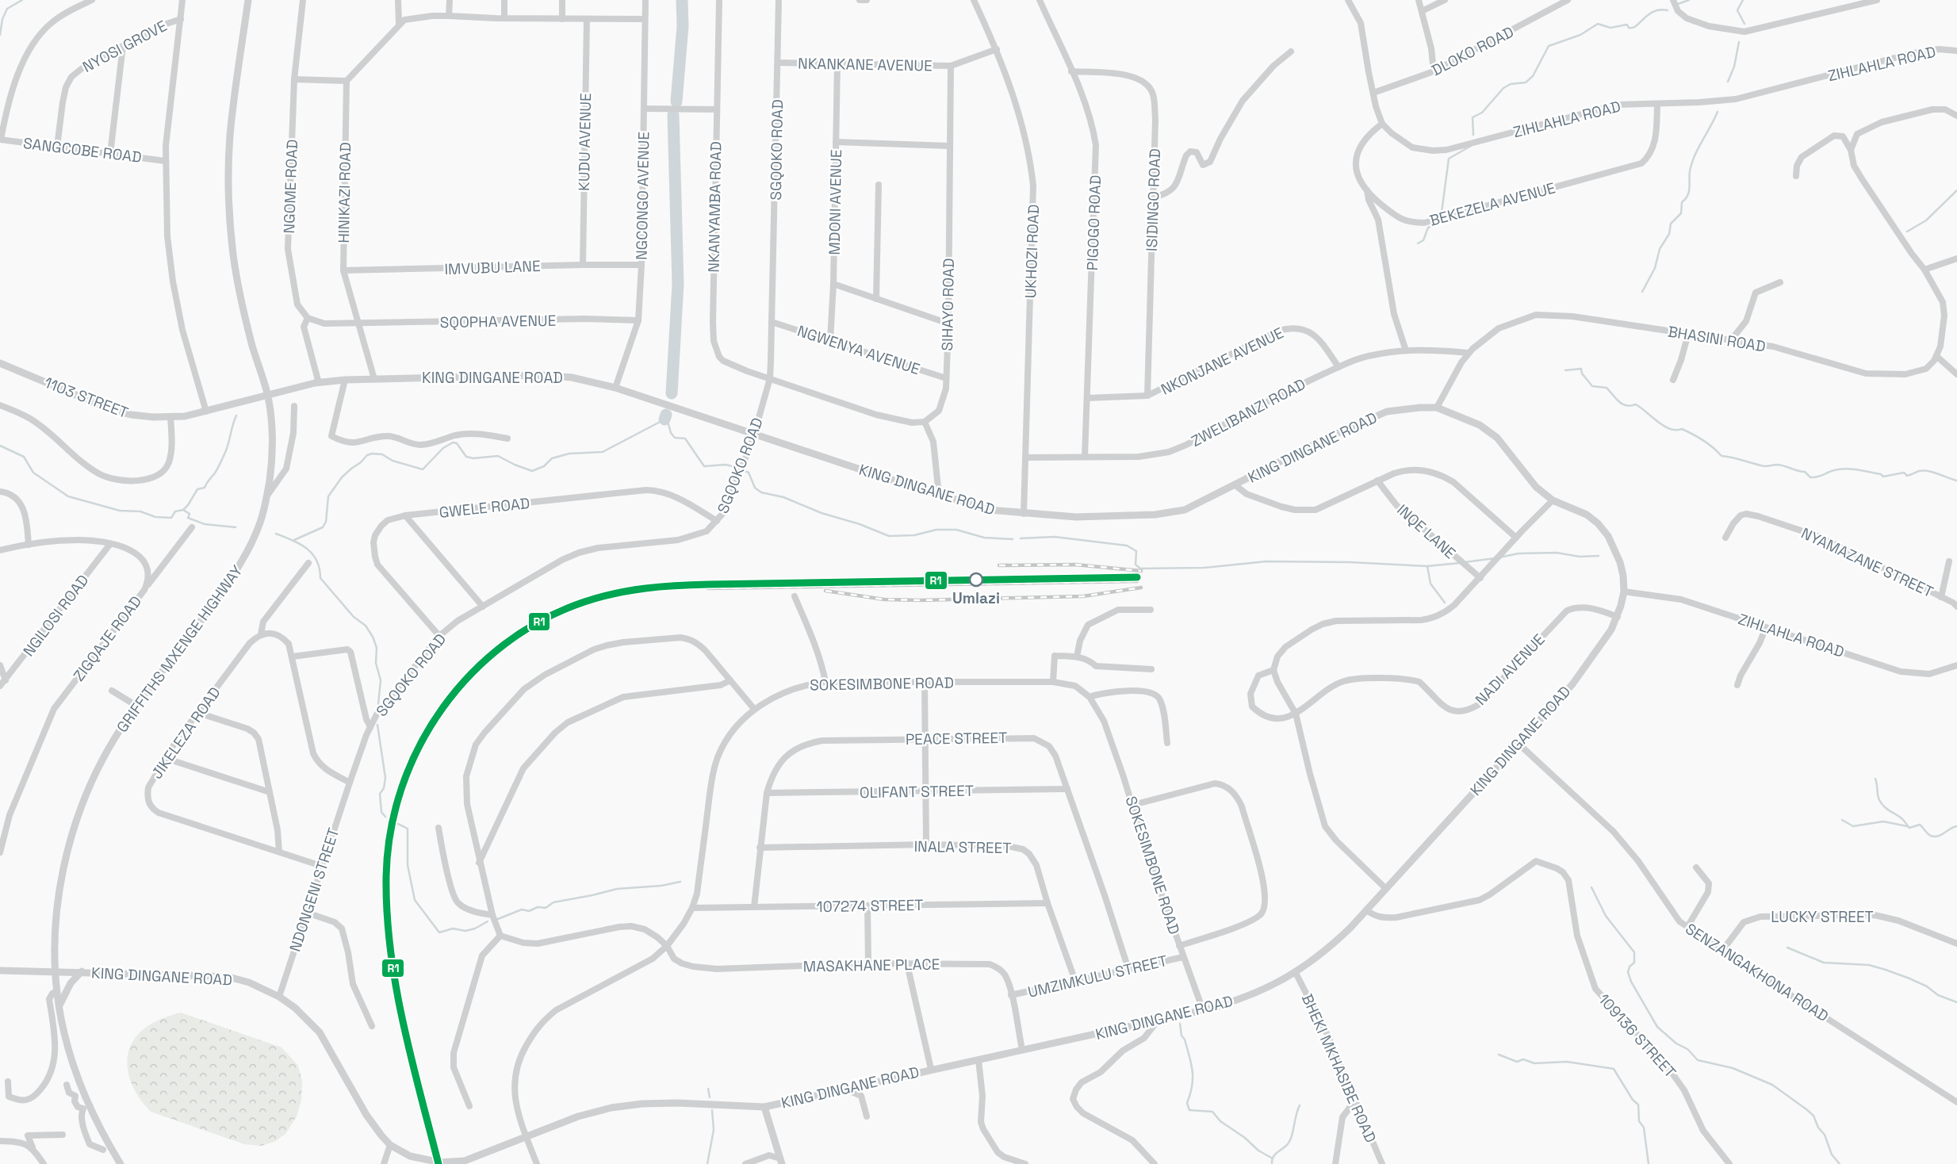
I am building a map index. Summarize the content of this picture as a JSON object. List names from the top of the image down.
{
  "streets": {
    "street": [
      "NYOSI GROVE",
      "DLOKO ROAD",
      "ZIHLAHLA ROAD",
      "NKANKANE AVENUE",
      "KUDU AVENUE",
      "SANGCOBE ROAD",
      "SGQOKO ROAD",
      "NGOME ROAD",
      "HINIKAZI ROAD",
      "NGCONGO AVENUE",
      "ISIDINGO ROAD",
      "MDONI AVENUE",
      "BEKEZELA AVENUE",
      "NKANYAMBA ROAD",
      "PIGOGO ROAD",
      "UKHOZI ROAD",
      "IMVUBU LANE",
      "SIHAYO ROAD",
      "SQOPHA AVENUE",
      "BHASINI ROAD",
      "NGWENYA AVENUE",
      "NKONJANE AVENUE",
      "KING DINGANE ROAD",
      "1103 STREET",
      "ZWELIBANZI ROAD",
      "GWELE ROAD",
      "INQE LANE",
      "NYAMAZANE STREET",
      "NGILOSI ROAD",
      "ZIGQAJE ROAD",
      "GRIFFITHS MXENGE HIGHWAY",
      "NADI AVENUE",
      "SOKESIMBONE ROAD",
      "JIKELEZA ROAD",
      "PEACE STREET",
      "OLIFANT STREET",
      "INALA STREET",
      "NDONGENI STREET",
      "107274 STREET",
      "LUCKY STREET",
      "MASAKHANE PLACE",
      "SENZANGAKHONA ROAD",
      "UMZIMKULU STREET",
      "109136 STREET",
      "BHEKI MKHASIBE ROAD"
    ]
  },
  "crossings": [
    ["NYOSI GROVE", "SANGCOBE ROAD"],
    ["ZIHLAHLA ROAD", "BEKEZELA AVENUE"],
    ["ZIHLAHLA ROAD", "KING DINGANE ROAD"],
    ["NKANKANE AVENUE", "SGQOKO ROAD"],
    ["NKANKANE AVENUE", "MDONI AVENUE"],
    ["NKANKANE AVENUE", "SIHAYO ROAD"],
    ["KUDU AVENUE", "IMVUBU LANE"],
    ["SGQOKO ROAD", "NKANYAMBA ROAD"],
    ["SGQOKO ROAD", "NGWENYA AVENUE"],
    ["SGQOKO ROAD", "KING DINGANE ROAD"],
    ["SGQOKO ROAD", "GWELE ROAD"],
    ["SGQOKO ROAD", "NDONGENI STREET"],
    ["HINIKAZI ROAD", "IMVUBU LANE"],
    ["HINIKAZI ROAD", "SQOPHA AVENUE"],
    ["HINIKAZI ROAD", "KING DINGANE ROAD"],
    ["NGCONGO AVENUE", "IMVUBU LANE"],
    ["NGCONGO AVENUE", "SQOPHA AVENUE"],
    ["NGCONGO AVENUE", "KING DINGANE ROAD"],
    ["ISIDINGO ROAD", "PIGOGO ROAD"],
    ["ISIDINGO ROAD", "NKONJANE AVENUE"],
    ["MDONI AVENUE", "NGWENYA AVENUE"],
    ["PIGOGO ROAD", "NKONJANE AVENUE"],
    ["PIGOGO ROAD", "ZWELIBANZI ROAD"],
    ["UKHOZI ROAD", "KING DINGANE ROAD"],
    ["UKHOZI ROAD", "ZWELIBANZI ROAD"],
    ["SIHAYO ROAD", "NGWENYA AVENUE"],
    ["BHASINI ROAD", "KING DINGANE ROAD"],
    ["BHASINI ROAD", "ZWELIBANZI ROAD"],
    ["NKONJANE AVENUE", "ZWELIBANZI ROAD"],
    ["KING DINGANE ROAD", "1103 STREET"],
    ["KING DINGANE ROAD", "GRIFFITHS MXENGE HIGHWAY"],
    ["KING DINGANE ROAD", "NADI AVENUE"],
    ["KING DINGANE ROAD", "SOKESIMBONE ROAD"],
    ["KING DINGANE ROAD", "NDONGENI STREET"],
    ["KING DINGANE ROAD", "MASAKHANE PLACE"],
    ["KING DINGANE ROAD", "SENZANGAKHONA ROAD"],
    ["KING DINGANE ROAD", "109136 STREET"],
    ["KING DINGANE ROAD", "BHEKI MKHASIBE ROAD"],
    ["1103 STREET", "GRIFFITHS MXENGE HIGHWAY"],
    ["NGILOSI ROAD", "ZIGQAJE ROAD"],
    ["SOKESIMBONE ROAD", "107274 STREET"],
    ["SOKESIMBONE ROAD", "MASAKHANE PLACE"],
    ["SOKESIMBONE ROAD", "UMZIMKULU STREET"],
    ["JIKELEZA ROAD", "NDONGENI STREET"],
    ["PEACE STREET", "OLIFANT STREET"],
    ["PEACE STREET", "INALA STREET"],
    ["PEACE STREET", "107274 STREET"],
    ["PEACE STREET", "UMZIMKULU STREET"],
    ["INALA STREET", "107274 STREET"],
    ["INALA STREET", "UMZIMKULU STREET"],
    ["LUCKY STREET", "SENZANGAKHONA ROAD"],
    ["MASAKHANE PLACE", "UMZIMKULU STREET"]
  ],
  "places": ["Umlazi"],
  "lines": ["transit line R1"]
}
